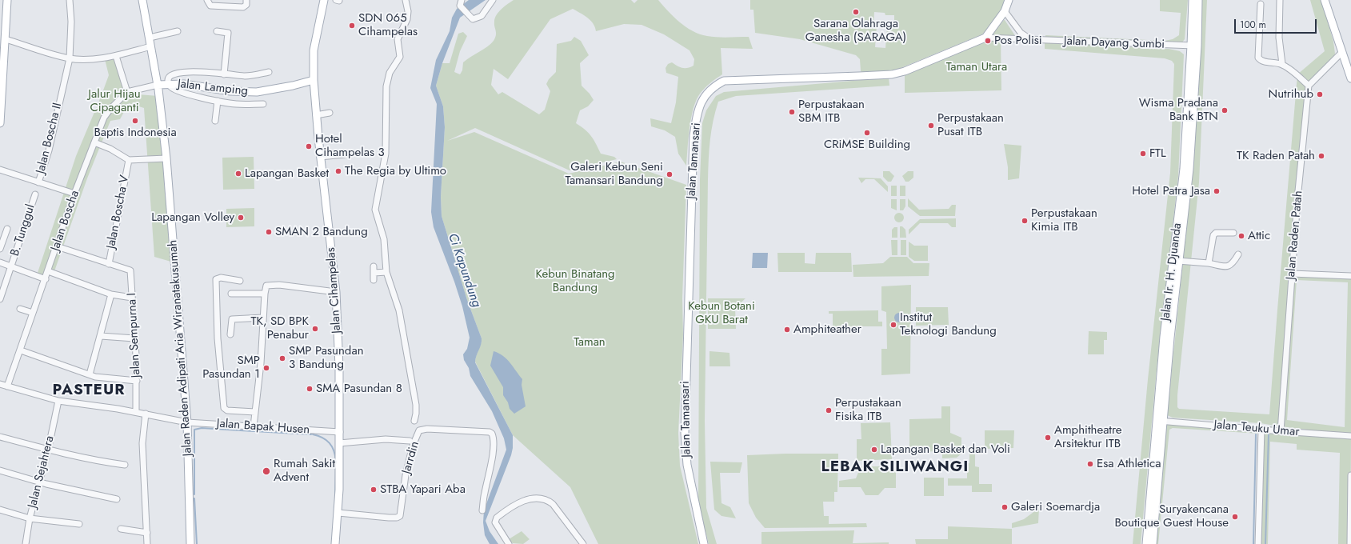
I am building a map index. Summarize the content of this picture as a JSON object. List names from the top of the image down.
{
  "streets": {
    "main road": [
      "Jalan Lamping",
      "Jalan Tamansari",
      "Jalan Ir. H. Djuanda",
      "Jalan Cihampelas",
      "Jalan Raden Adipati Aria Wiranatakusumah"
    ],
    "street": [
      "Jalan Dayang Sumbi",
      "Jalan Boscha II",
      "Jalan Boscha V",
      "Jalan Boscha",
      "B. Tunggul",
      "Jalan Raden Patah",
      "Jalan Sempurna I",
      "Jalan Bapak Husen",
      "Jalan Teuku Umar",
      "Jarrdin",
      "Jalan Sejahtera"
    ]
  },
  "crossings": [
    ["Jalan Dayang Sumbi", "Jalan Tamansari"],
    ["Jalan Dayang Sumbi", "Jalan Ir. H. Djuanda"],
    ["Jalan Lamping", "Jalan Cihampelas"],
    ["Jalan Lamping", "Jalan Raden Adipati Aria Wiranatakusumah"],
    ["Jalan Boscha II", "Jalan Boscha"],
    ["Jalan Boscha V", "Jalan Sempurna I"],
    ["Jalan Boscha", "Jalan Bapak Husen"],
    ["Jalan Raden Patah", "Jalan Teuku Umar"],
    ["Jalan Ir. H. Djuanda", "Jalan Teuku Umar"],
    ["Jalan Cihampelas", "Jalan Bapak Husen"],
    ["Jalan Cihampelas", "Jarrdin"],
    ["Jalan Sempurna I", "Jalan Bapak Husen"],
    ["Jalan Raden Adipati Aria Wiranatakusumah", "Jalan Bapak Husen"],
    ["Jalan Bapak Husen", "Jalan Sejahtera"]
  ],
  "districts": ["PASTEUR", "LEBAK SILIWANGI"],
  "water": ["Ci Kapundung"],
  "parks": [
    "Taman Utara",
    "Jalur Hijau Cipaganti",
    "Kebun Binatang Bandung",
    "Kebun Botani GKU Barat",
    "Taman"
  ],
  "places": [
    "Sarana Olahraga Ganesha (SARAGA)",
    "SDN 065 Cihampelas",
    "Pos Polisi",
    "Nutrihub",
    "Wisma Pradana Bank BTN",
    "Perpustakaan SBM ITB",
    "Baptis Indonesia",
    "Perpustakaan Pusat ITB",
    "CRiMSE Building",
    "Hotel Cihampelas 3",
    "FTL",
    "TK Raden Patah",
    "The Regia by Ultimo",
    "Lapangan Basket",
    "Galeri Kebun Seni Tamansari Bandung",
    "Hotel Patra Jasa",
    "Lapangan Volley",
    "Perpustakaan Kimia ITB",
    "SMAN 2 Bandung",
    "Attic",
    "Institut Teknologi Bandung",
    "TK, SD BPK Penabur",
    "Amphiteather",
    "SMP Pasundan 3 Bandung",
    "SMP Pasundan 1",
    "SMA Pasundan 8",
    "Perpustakaan Fisika ITB",
    "Amphitheatre Arsitektur ITB",
    "Lapangan Basket dan Voli",
    "Esa Athletica",
    "Rumah Sakit Advent",
    "STBA Yapari Aba",
    "Galeri Soemardja",
    "Suryakencana Boutique Guest House"
  ],
  "scale_bar": "100 m"
}
